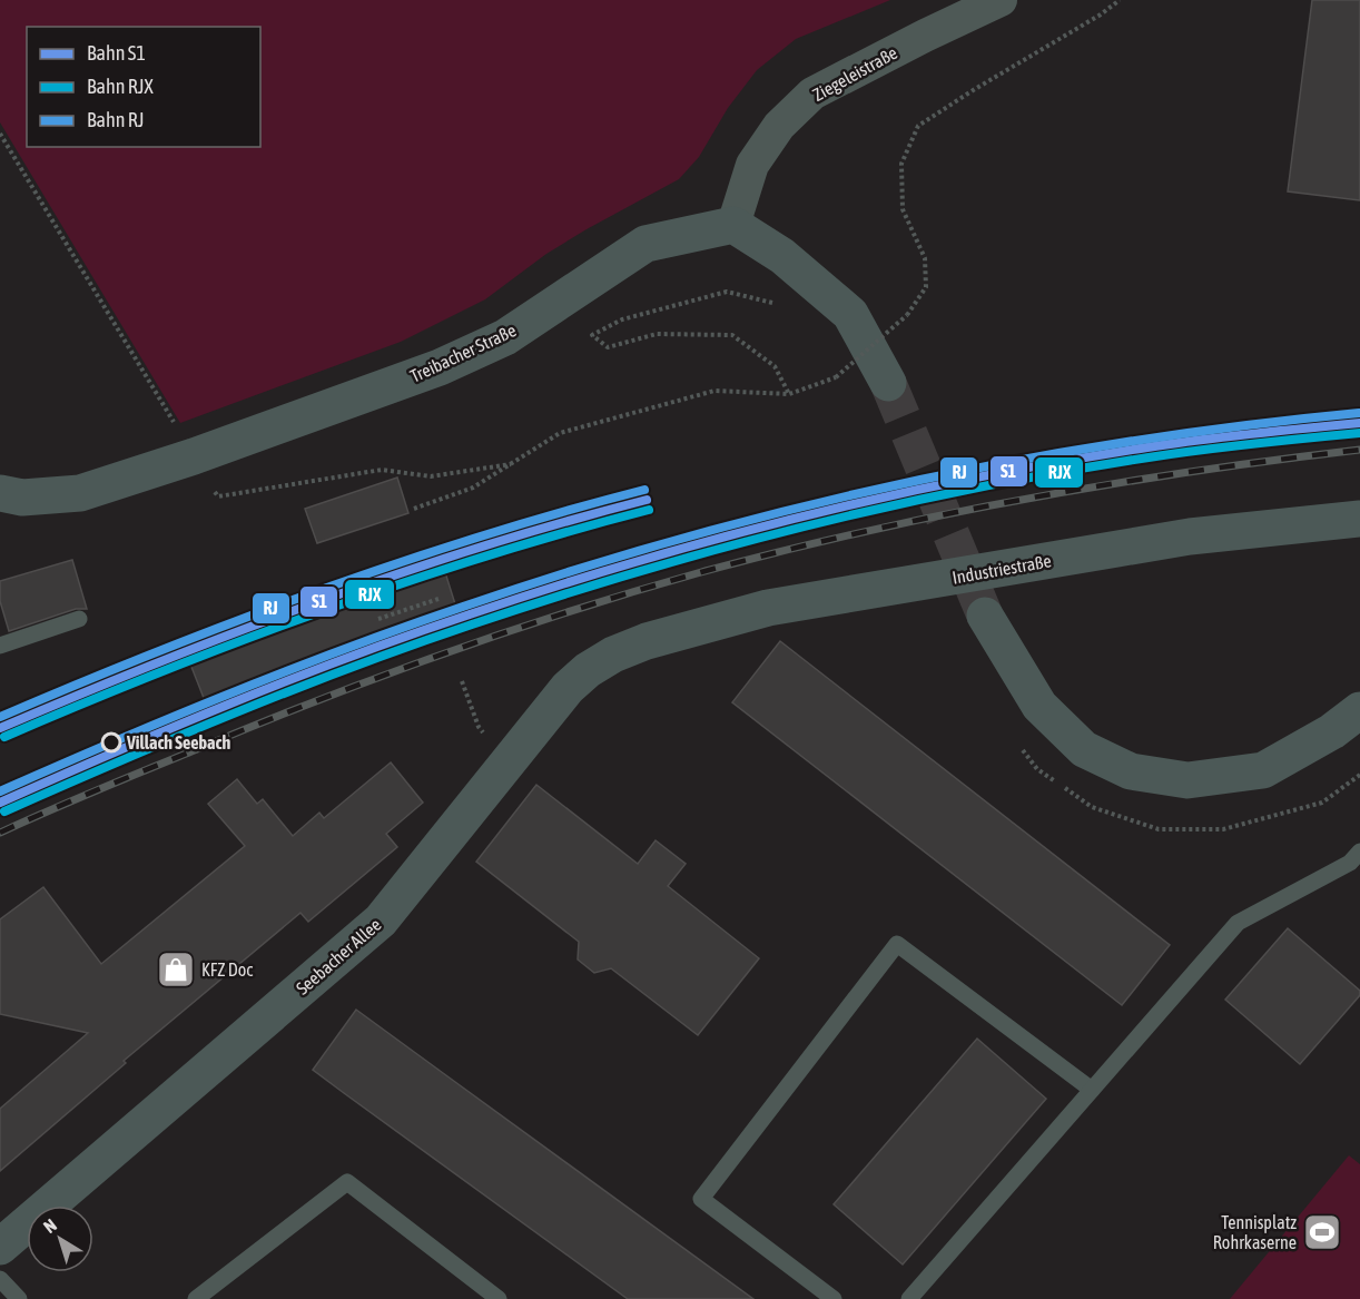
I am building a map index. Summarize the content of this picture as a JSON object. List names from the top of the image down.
{
  "streets": {
    "street": [
      "Ziegeleistraße",
      "Treibacher Straße",
      "Industriestraße",
      "Seebacher Allee"
    ]
  },
  "crossings": [
    ["Ziegeleistraße", "Treibacher Straße"],
    ["Industriestraße", "Seebacher Allee"]
  ],
  "places": {
    "other": ["Villach Seebach"],
    "shop": ["KFZ Doc"],
    "sports": ["Tennisplatz Rohrkaserne"]
  },
  "lines": ["rail line RJ", "rail line S1", "rail line RJX"],
  "legend": ["Bahn S1", "Bahn RJX", "Bahn RJ"],
  "north": "top left"
}
